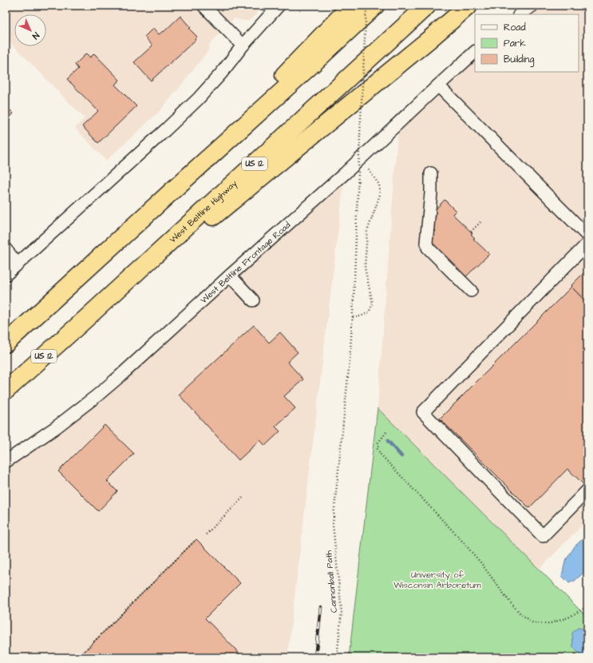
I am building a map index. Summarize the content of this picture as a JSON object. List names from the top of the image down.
{
  "streets": {
    "highway": ["US 12", "West Beltline Highway"],
    "street": ["West Beltline Frontage Road"],
    "path": ["Cannonball Path"]
  },
  "parks": ["University of Wisconsin Arboretum"],
  "legend": ["Road", "Park", "Building"],
  "north": "bottom right"
}
